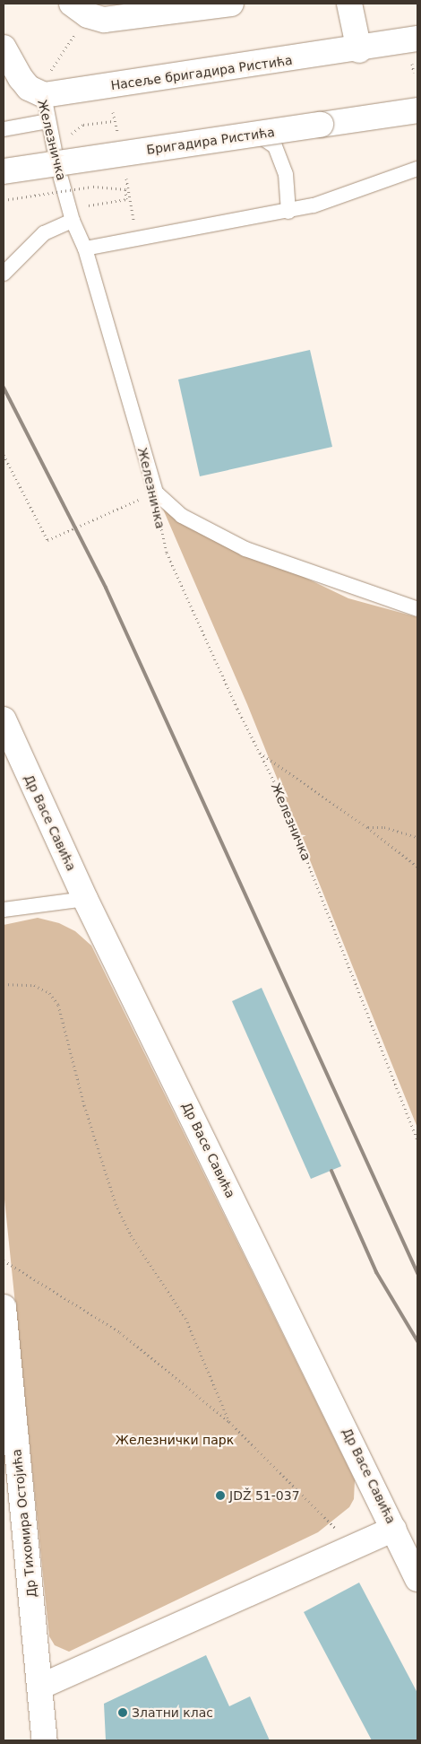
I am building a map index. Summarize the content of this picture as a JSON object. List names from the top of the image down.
{
  "streets": {
    "street": [
      "Насеље бригадира Ристића",
      "Железничка",
      "Бригадира Ристића",
      "Др Васе Савића",
      "Др Тихомира Остојића"
    ]
  },
  "crossings": [
    ["Насеље бригадира Ристића", "Железничка"]
  ],
  "parks": ["Железнички парк"],
  "places": ["JDŽ 51-037", "Златни клас"]
}
